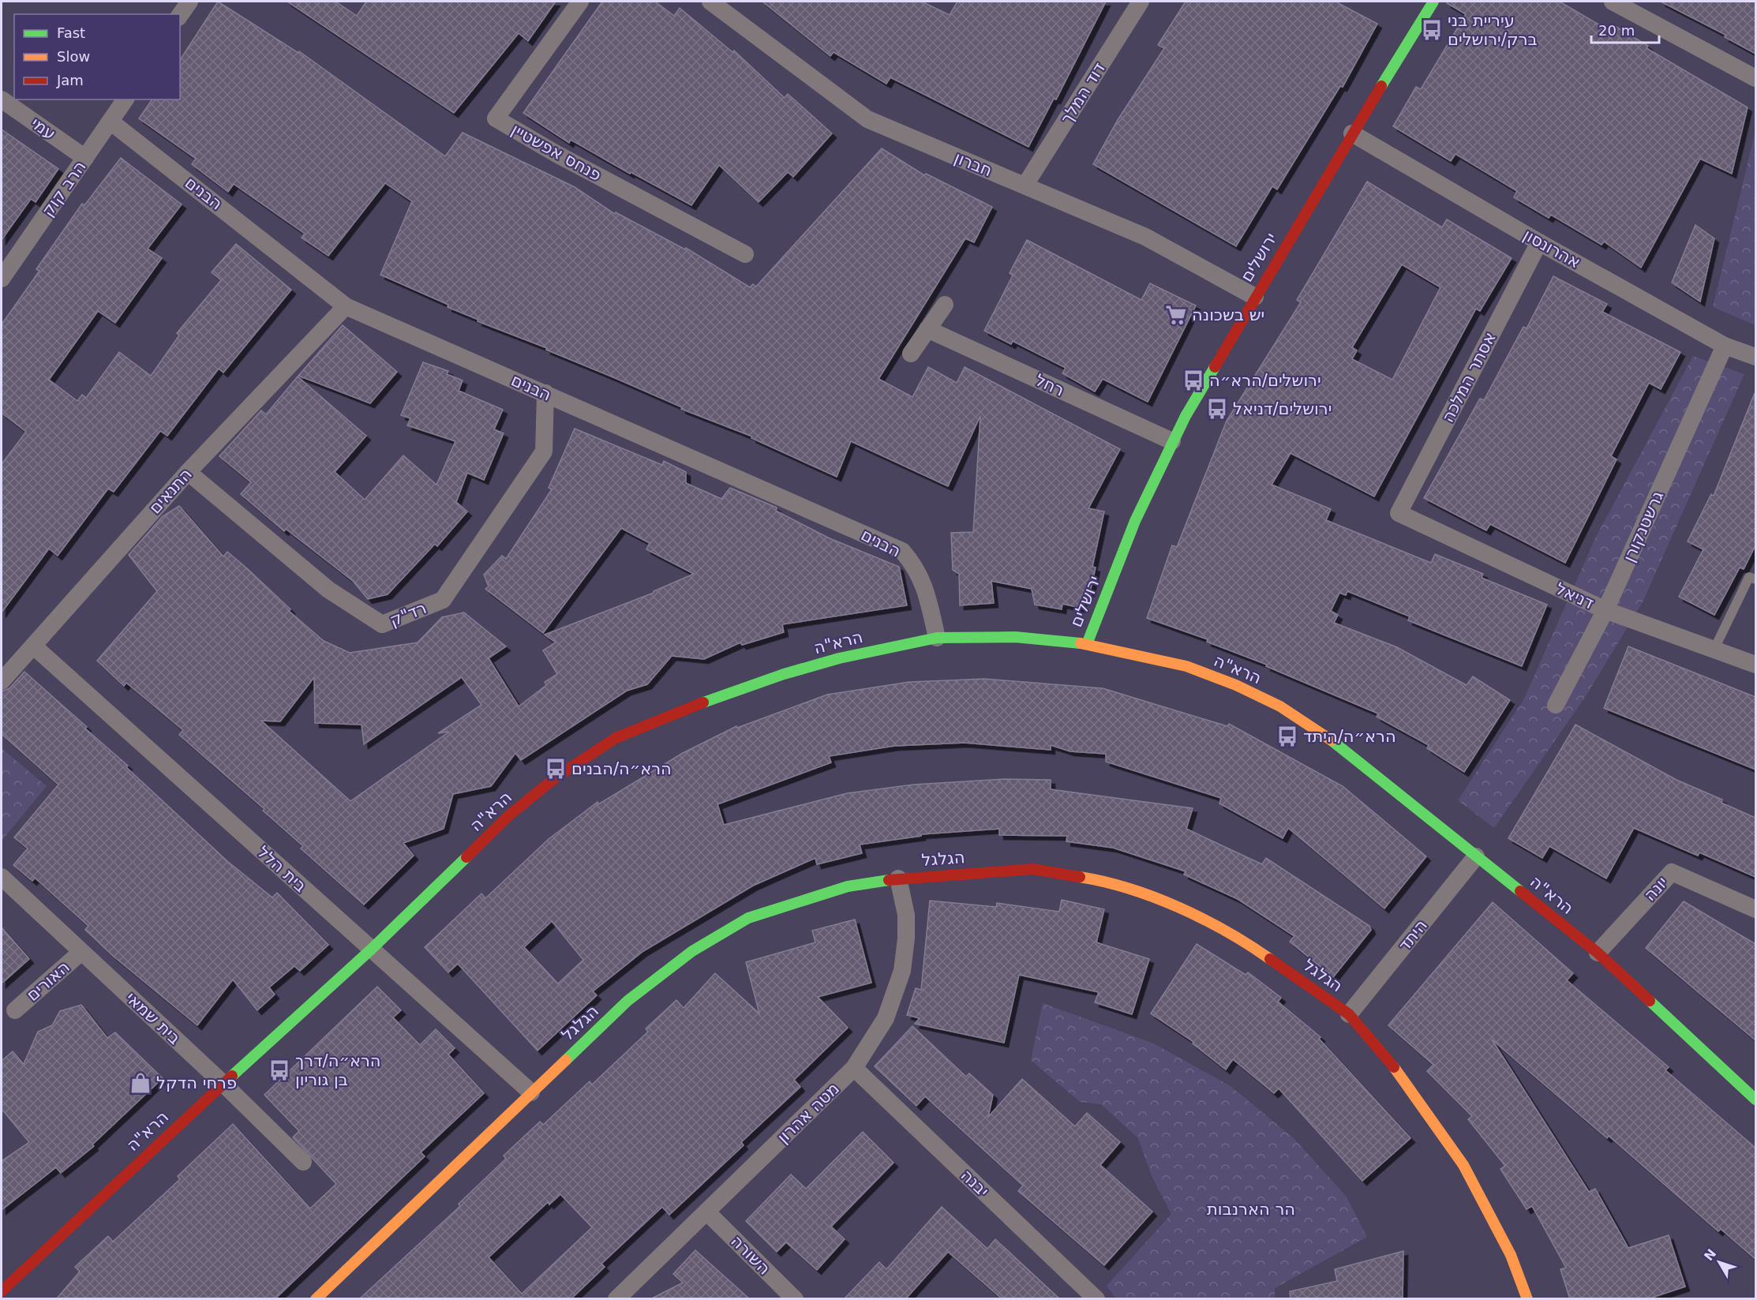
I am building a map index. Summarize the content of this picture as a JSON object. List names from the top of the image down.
{
  "streets": {
    "street": [
      "דוד המלך",
      "עמי",
      "פנחס אפשטיין",
      "חברון",
      "הרב קוק",
      "הבנים",
      "אהרונסון",
      "ירושלים",
      "אסתר המלכה",
      "רחל",
      "התנאים",
      "גרשטנקורן",
      "דניאל",
      "רד\"ק",
      "הרא\"ה",
      "הגלגל",
      "בית הלל",
      "יונה",
      "היתד",
      "האורים",
      "בית שמאי",
      "מטה אהרון",
      "יבנה",
      "השורה"
    ]
  },
  "crossings": [
    ["דוד המלך", "חברון"],
    ["עמי", "הרב קוק"],
    ["חברון", "ירושלים"],
    ["הרב קוק", "הבנים"],
    ["הבנים", "התנאים"],
    ["הבנים", "רד\"ק"],
    ["הבנים", "הרא\"ה"],
    ["אהרונסון", "ירושלים"],
    ["אהרונסון", "אסתר המלכה"],
    ["אהרונסון", "גרשטנקורן"],
    ["ירושלים", "רחל"],
    ["ירושלים", "הרא\"ה"],
    ["אסתר המלכה", "דניאל"],
    ["התנאים", "רד\"ק"],
    ["התנאים", "בית הלל"],
    ["גרשטנקורן", "דניאל"],
    ["הרא\"ה", "בית הלל"],
    ["הרא\"ה", "יונה"],
    ["הרא\"ה", "היתד"],
    ["הרא\"ה", "בית שמאי"],
    ["הגלגל", "בית הלל"],
    ["הגלגל", "היתד"],
    ["הגלגל", "מטה אהרון"],
    ["האורים", "בית שמאי"],
    ["מטה אהרון", "יבנה"],
    ["מטה אהרון", "השורה"]
  ],
  "parks": ["הר הארנבות"],
  "places": {
    "bus stop": [
      "עיריית בני ברק/ירושלים",
      "ירושלים/הרא״ה",
      "ירושלים/דניאל",
      "הרא״ה/היתד",
      "הרא״ה/הבנים",
      "הרא״ה/דרך בן גוריון"
    ],
    "supermarket": ["יש בשכונה"],
    "shop": ["פרחי הדקל"]
  },
  "legend": ["Fast", "Slow", "Jam"],
  "scale_bar": "20 m",
  "north": "top left"
}
